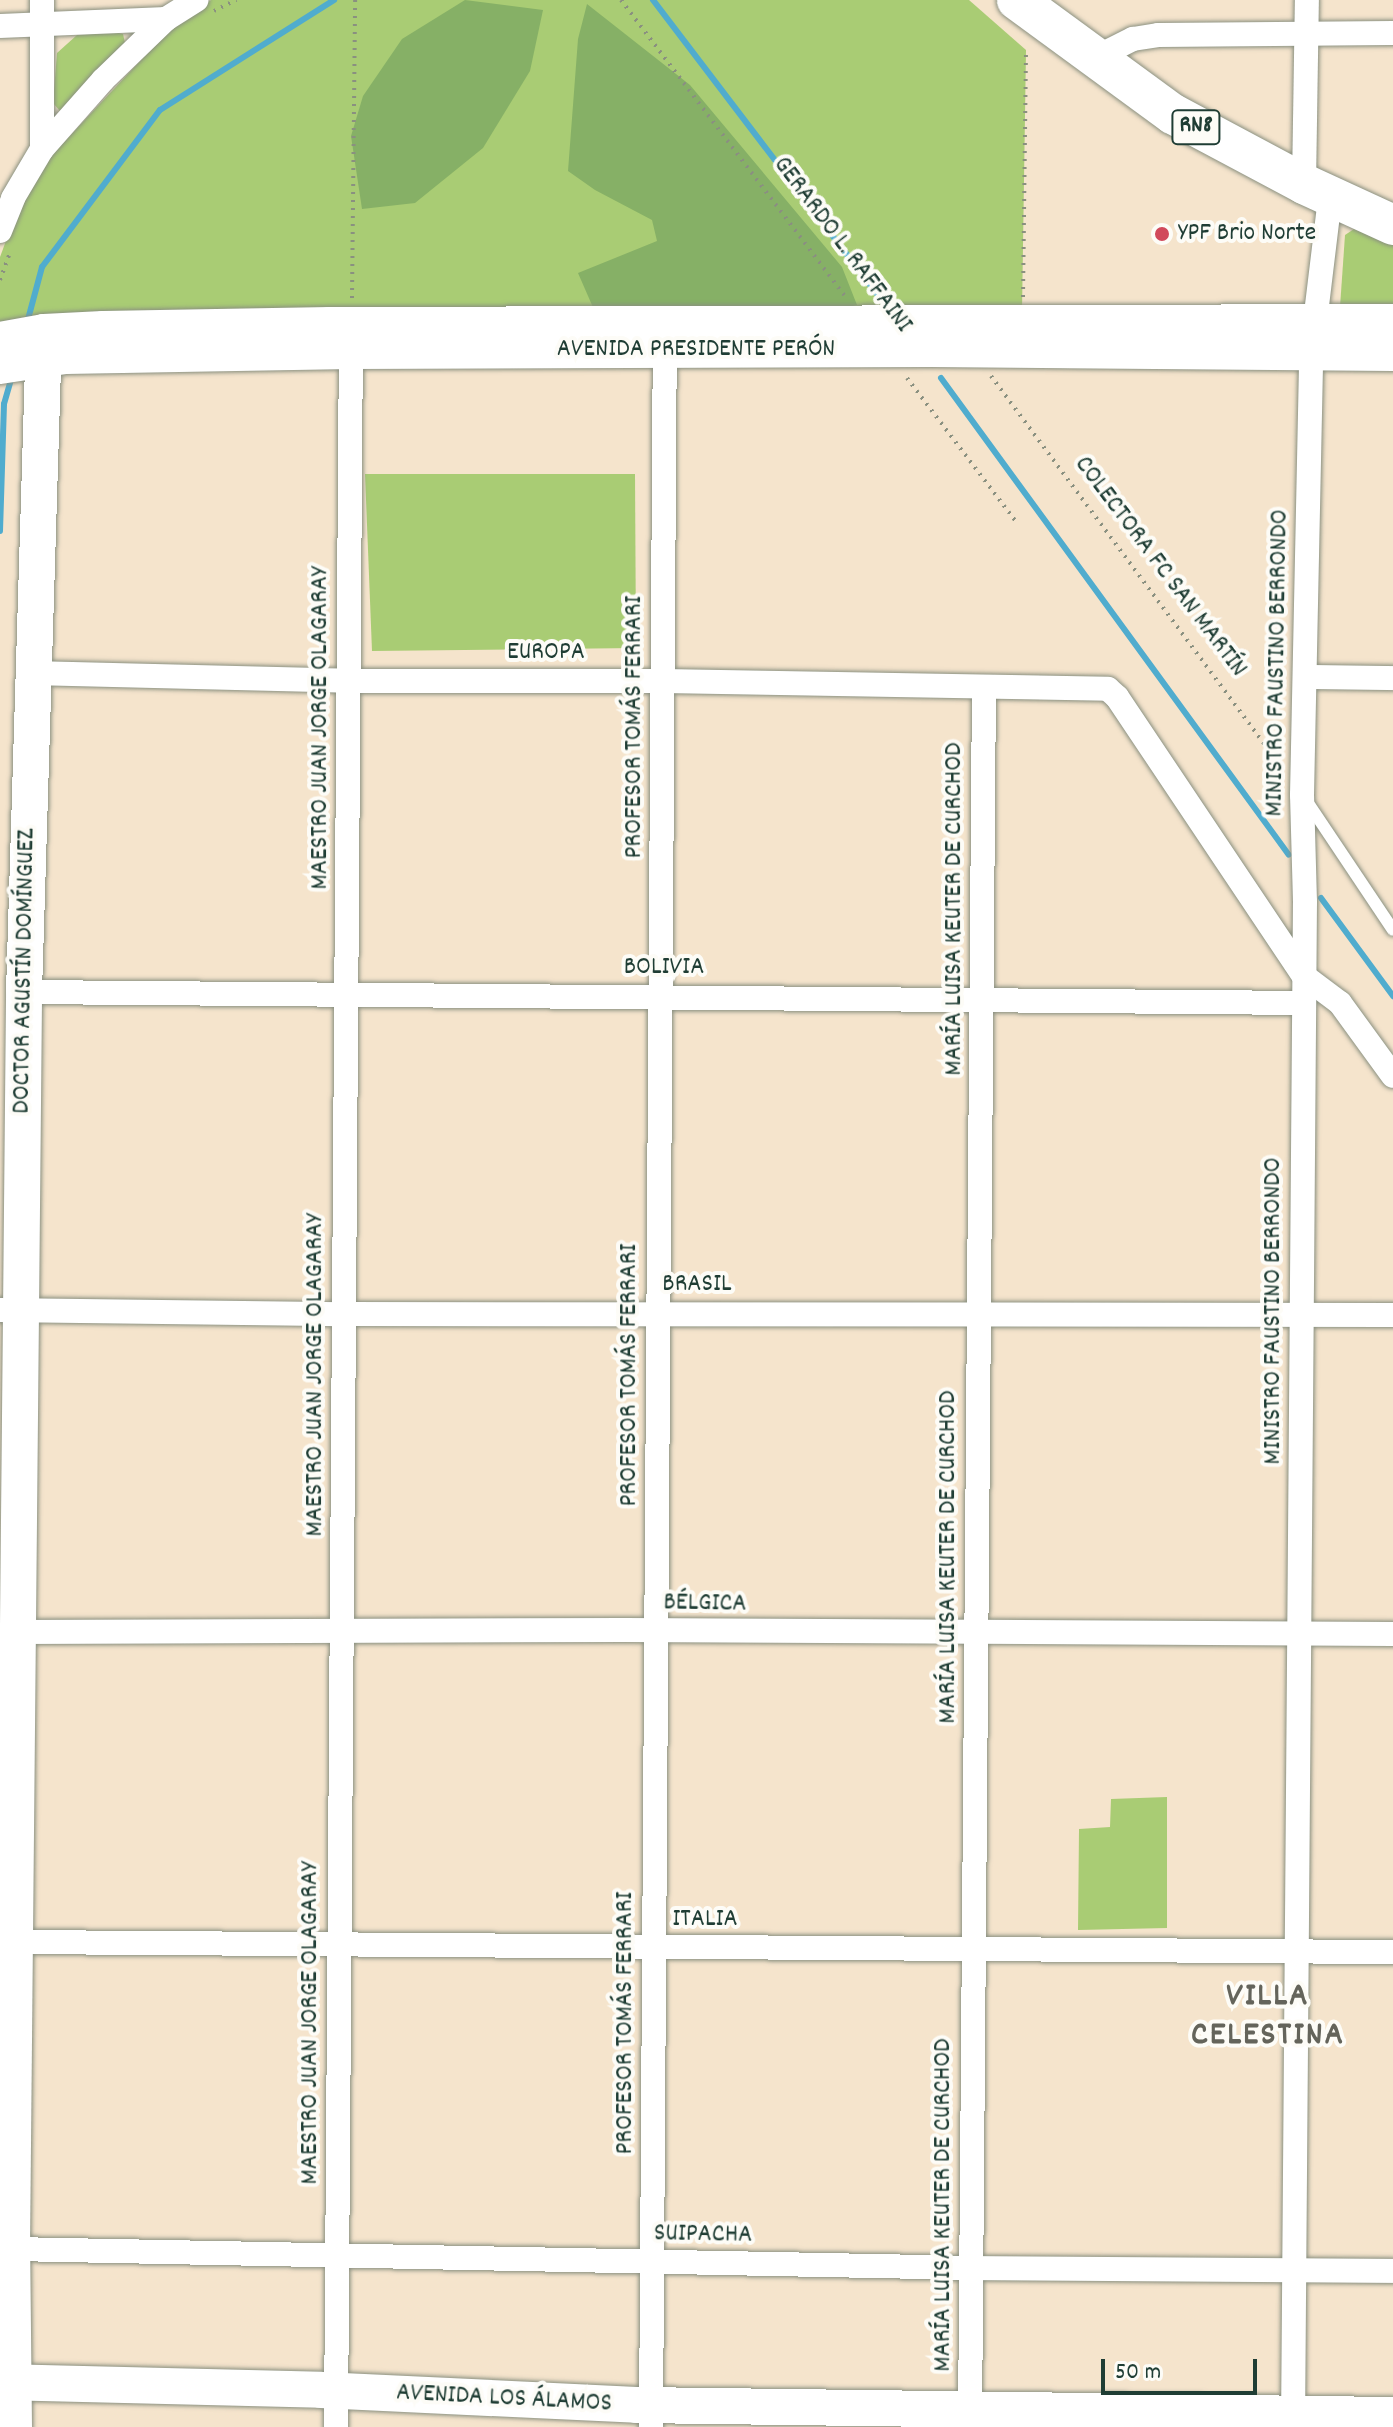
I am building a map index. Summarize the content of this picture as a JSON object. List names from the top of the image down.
{
  "streets": {
    "main road": [
      "RN8",
      "AVENIDA PRESIDENTE PERÓN",
      "DOCTOR AGUSTÍN DOMÍNGUEZ",
      "AVENIDA LOS ÁLAMOS"
    ],
    "street": [
      "EUROPA",
      "MINISTRO FAUSTINO BERRONDO",
      "PROFESOR TOMÁS FERRARI",
      "MAESTRO JUAN JORGE OLAGARAY",
      "MARÍA LUISA KEUTER DE CURCHOD",
      "BOLIVIA",
      "BRASIL",
      "BÉLGICA",
      "ITALIA",
      "SUIPACHA"
    ],
    "path": ["GERARDO L. RAFFAINI", "COLECTORA FC SAN MARTÍN"]
  },
  "crossings": [
    ["RN8", "MINISTRO FAUSTINO BERRONDO"],
    ["GERARDO L. RAFFAINI", "AVENIDA PRESIDENTE PERÓN"],
    ["AVENIDA PRESIDENTE PERÓN", "COLECTORA FC SAN MARTÍN"],
    ["AVENIDA PRESIDENTE PERÓN", "MINISTRO FAUSTINO BERRONDO"],
    ["AVENIDA PRESIDENTE PERÓN", "PROFESOR TOMÁS FERRARI"],
    ["AVENIDA PRESIDENTE PERÓN", "MAESTRO JUAN JORGE OLAGARAY"],
    ["AVENIDA PRESIDENTE PERÓN", "DOCTOR AGUSTÍN DOMÍNGUEZ"],
    ["COLECTORA FC SAN MARTÍN", "MINISTRO FAUSTINO BERRONDO"],
    ["EUROPA", "MINISTRO FAUSTINO BERRONDO"],
    ["EUROPA", "PROFESOR TOMÁS FERRARI"],
    ["EUROPA", "MAESTRO JUAN JORGE OLAGARAY"],
    ["EUROPA", "MARÍA LUISA KEUTER DE CURCHOD"],
    ["EUROPA", "DOCTOR AGUSTÍN DOMÍNGUEZ"],
    ["MINISTRO FAUSTINO BERRONDO", "BOLIVIA"],
    ["MINISTRO FAUSTINO BERRONDO", "BRASIL"],
    ["MINISTRO FAUSTINO BERRONDO", "BÉLGICA"],
    ["MINISTRO FAUSTINO BERRONDO", "ITALIA"],
    ["MINISTRO FAUSTINO BERRONDO", "SUIPACHA"],
    ["MINISTRO FAUSTINO BERRONDO", "AVENIDA LOS ÁLAMOS"],
    ["PROFESOR TOMÁS FERRARI", "BOLIVIA"],
    ["PROFESOR TOMÁS FERRARI", "BRASIL"],
    ["PROFESOR TOMÁS FERRARI", "BÉLGICA"],
    ["PROFESOR TOMÁS FERRARI", "ITALIA"],
    ["PROFESOR TOMÁS FERRARI", "SUIPACHA"],
    ["PROFESOR TOMÁS FERRARI", "AVENIDA LOS ÁLAMOS"],
    ["MAESTRO JUAN JORGE OLAGARAY", "BOLIVIA"],
    ["MAESTRO JUAN JORGE OLAGARAY", "BRASIL"],
    ["MAESTRO JUAN JORGE OLAGARAY", "BÉLGICA"],
    ["MAESTRO JUAN JORGE OLAGARAY", "ITALIA"],
    ["MAESTRO JUAN JORGE OLAGARAY", "SUIPACHA"],
    ["MAESTRO JUAN JORGE OLAGARAY", "AVENIDA LOS ÁLAMOS"],
    ["MARÍA LUISA KEUTER DE CURCHOD", "BOLIVIA"],
    ["MARÍA LUISA KEUTER DE CURCHOD", "BRASIL"],
    ["MARÍA LUISA KEUTER DE CURCHOD", "BÉLGICA"],
    ["MARÍA LUISA KEUTER DE CURCHOD", "ITALIA"],
    ["MARÍA LUISA KEUTER DE CURCHOD", "SUIPACHA"],
    ["MARÍA LUISA KEUTER DE CURCHOD", "AVENIDA LOS ÁLAMOS"],
    ["BOLIVIA", "DOCTOR AGUSTÍN DOMÍNGUEZ"],
    ["DOCTOR AGUSTÍN DOMÍNGUEZ", "BRASIL"],
    ["DOCTOR AGUSTÍN DOMÍNGUEZ", "BÉLGICA"],
    ["DOCTOR AGUSTÍN DOMÍNGUEZ", "ITALIA"],
    ["DOCTOR AGUSTÍN DOMÍNGUEZ", "SUIPACHA"],
    ["DOCTOR AGUSTÍN DOMÍNGUEZ", "AVENIDA LOS ÁLAMOS"]
  ],
  "districts": ["VILLA CELESTINA"],
  "places": ["YPF Brio Norte"],
  "scale_bar": "50 m"
}
